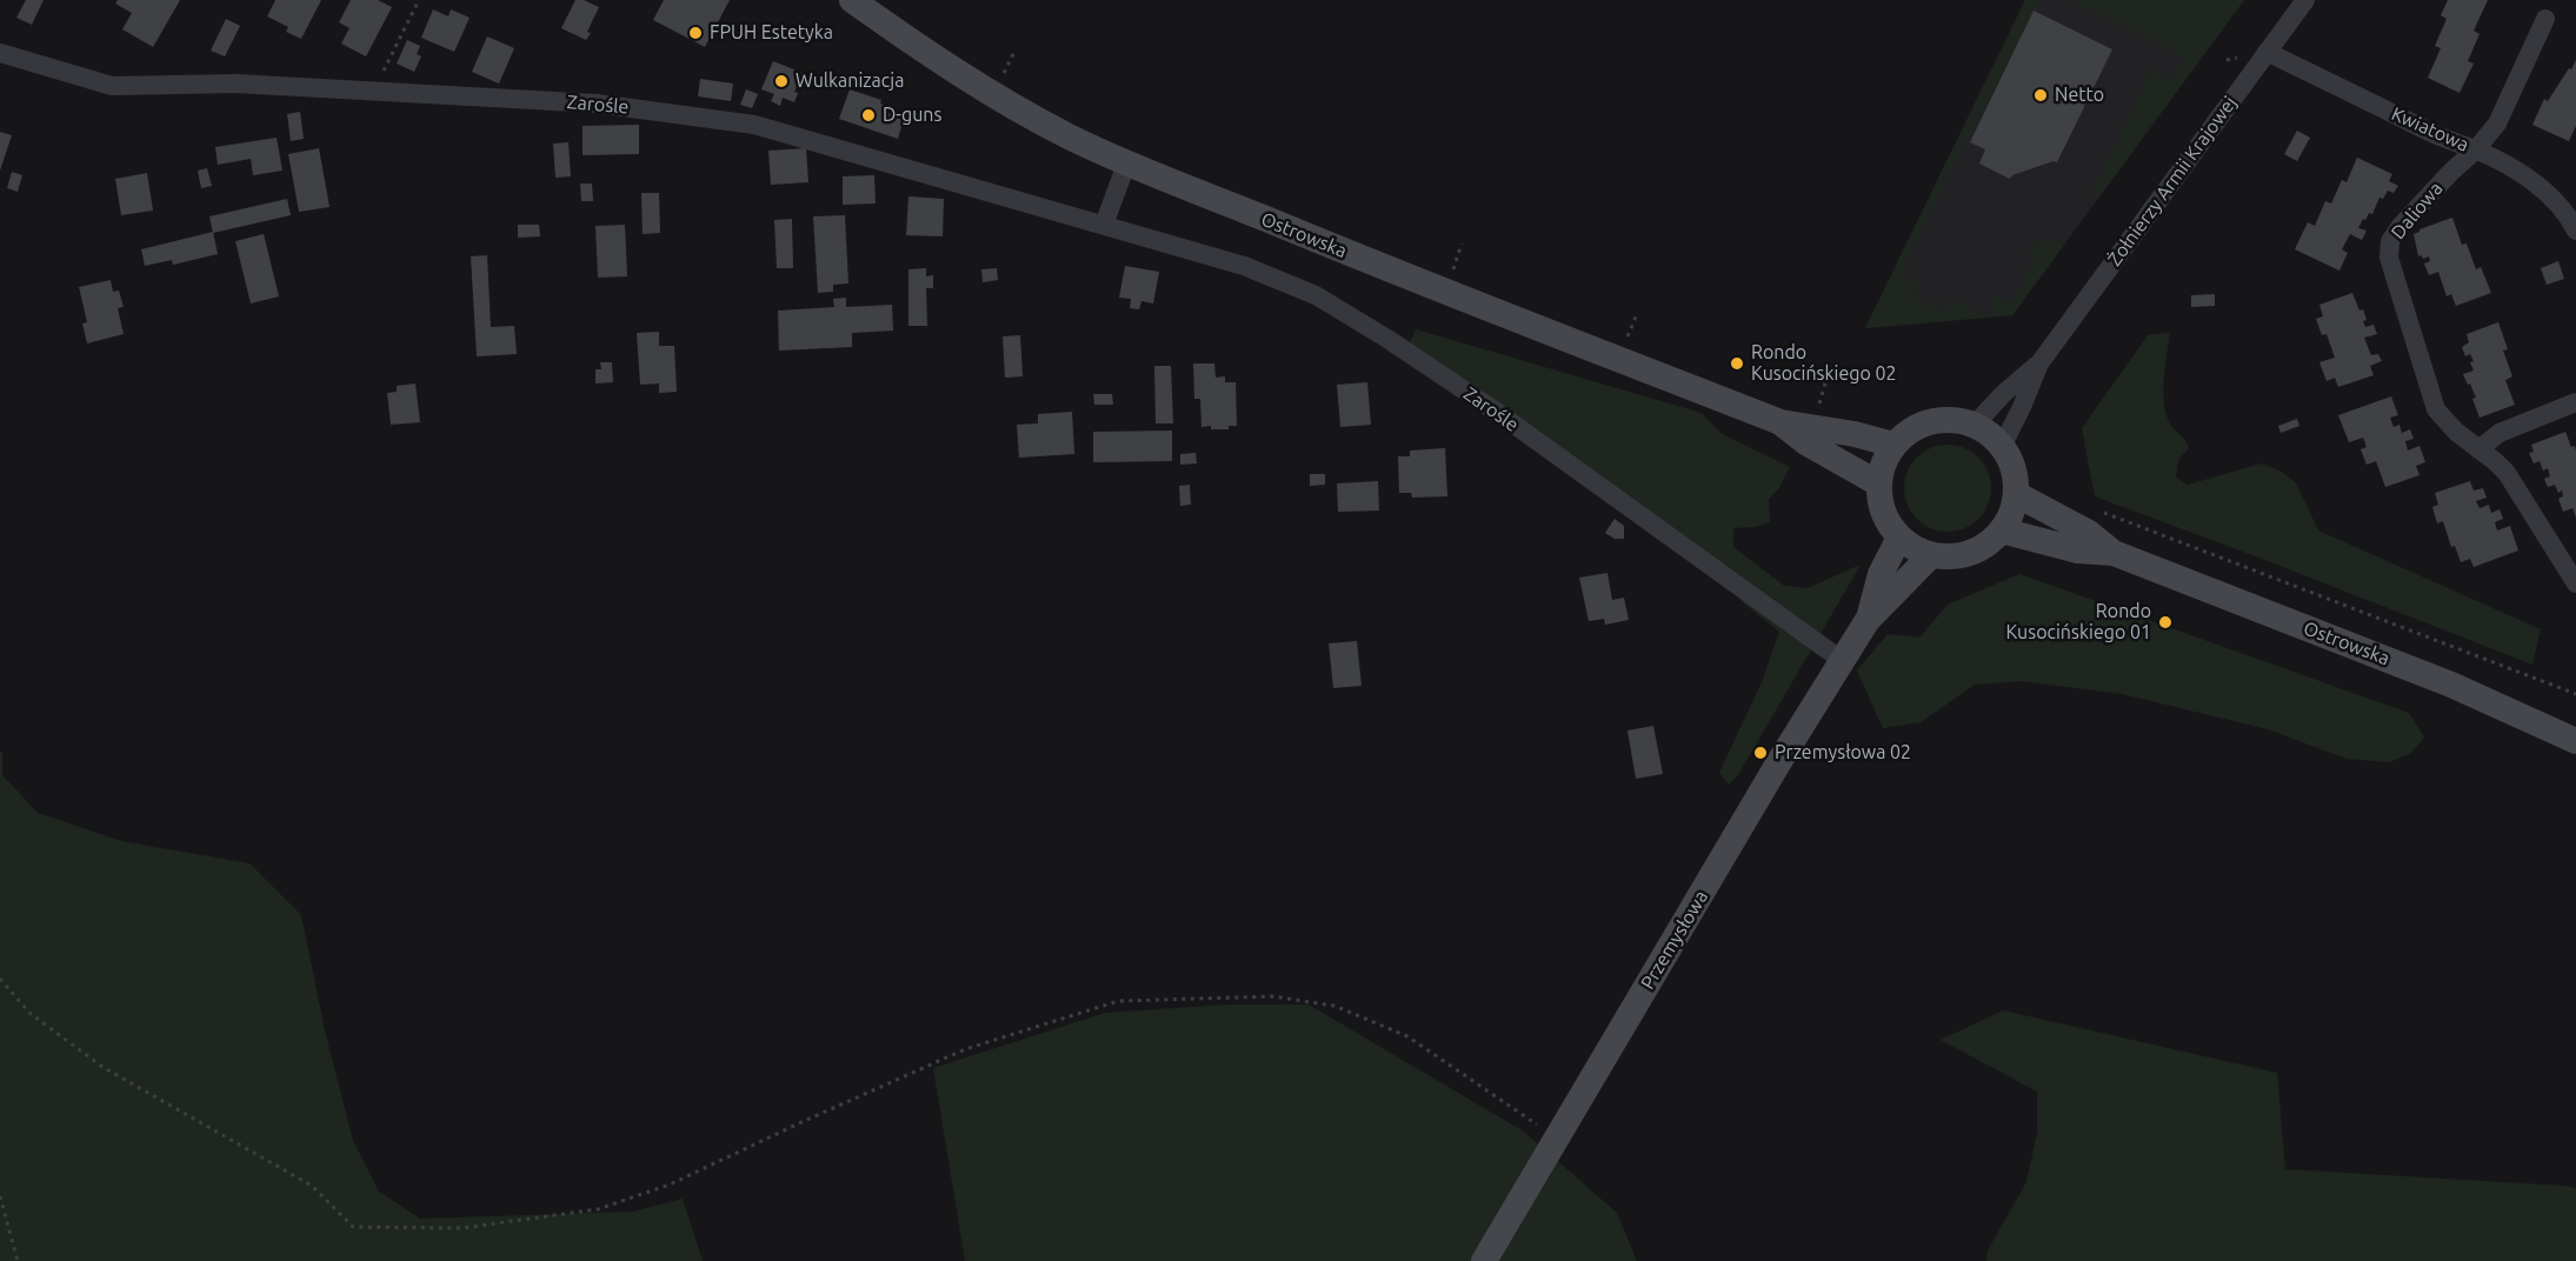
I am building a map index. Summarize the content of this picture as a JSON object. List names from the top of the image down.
{
  "streets": {
    "main road": ["Ostrowska", "Przemysłowa"],
    "street": [
      "Zarośle",
      "Kwiatowa",
      "Żołnierzy Armii Krajowej",
      "Daliowa"
    ]
  },
  "crossings": [
    ["Zarośle", "Przemysłowa"],
    ["Kwiatowa", "Żołnierzy Armii Krajowej"],
    ["Kwiatowa", "Daliowa"],
    ["Żołnierzy Armii Krajowej", "Ostrowska"],
    ["Żołnierzy Armii Krajowej", "Przemysłowa"],
    ["Ostrowska", "Przemysłowa"]
  ],
  "places": [
    "FPUH Estetyka",
    "Wulkanizacja",
    "Netto",
    "D-guns",
    "Rondo Kusocińskiego 02",
    "Rondo Kusocińskiego 01",
    "Przemysłowa 02"
  ]
}
